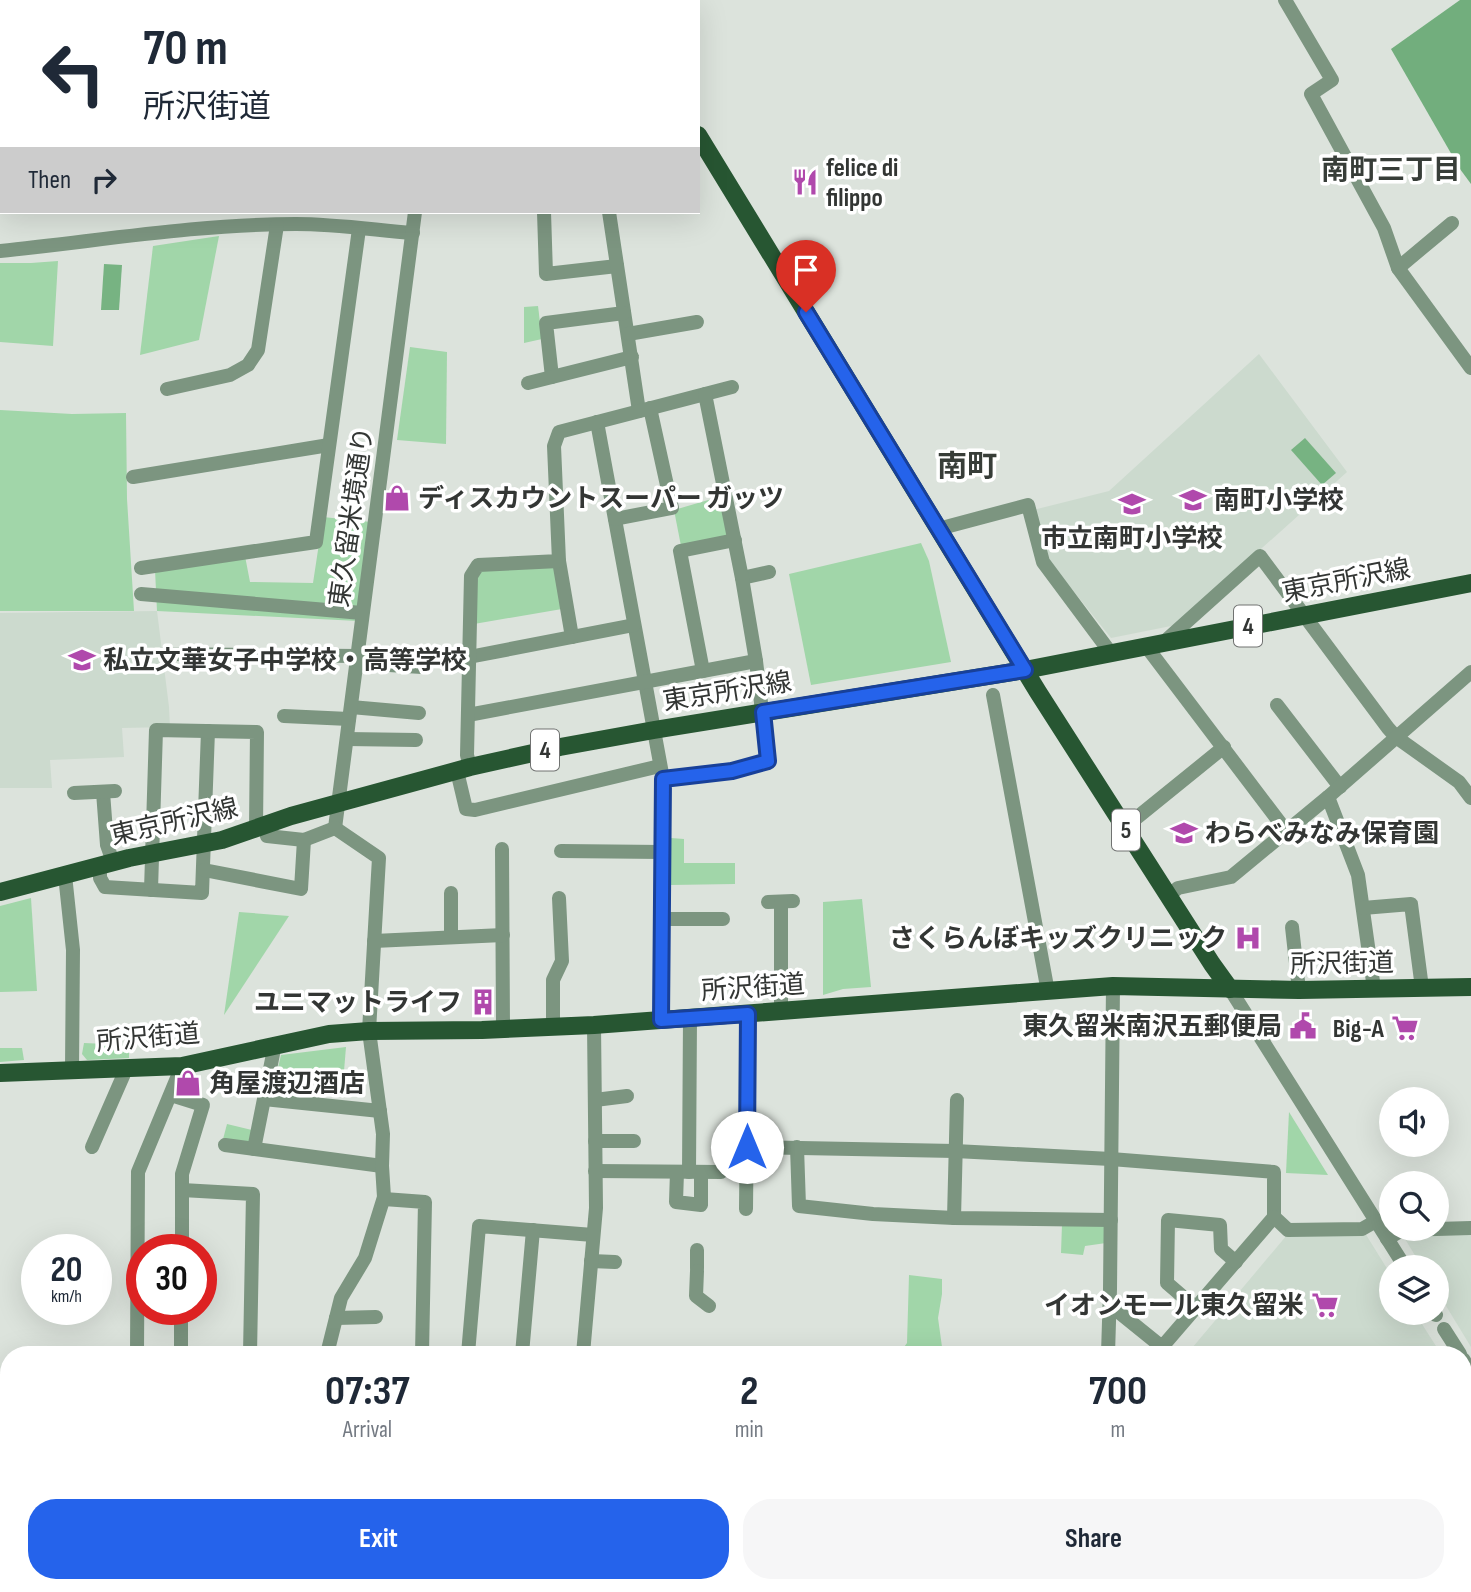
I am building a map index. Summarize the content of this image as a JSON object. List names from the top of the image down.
{
  "streets": {
    "main road": [
      "東京所沢線",
      "4",
      "5",
      "所沢街道"
    ],
    "street": ["東久留米境通り"]
  },
  "crossings": [
    ["東久留米境通り", "東京所沢線"],
    ["東京所沢線", "5"],
    ["5", "所沢街道"]
  ],
  "districts": ["南町三丁目", "南町"],
  "places": {
    "restaurant": ["felice di filippo"],
    "shop": ["ディスカウントスーパー ガッツ", "角屋渡辺酒店"],
    "school or university": [
      "南町小学校",
      "市立南町小学校",
      "私立文華女子中学校・高等学校",
      "わらべみなみ保育園"
    ],
    "hospital": ["さくらんぼキッズクリニック"],
    "building": ["ユニマットライフ"],
    "public building": ["東久留米南沢五郵便局"],
    "supermarket": ["Big-A", "イオンモール東久留米"]
  },
  "page": {
    "turn": ["70 m", "所沢街道"],
    "then": "Then",
    "speed": "20 km/h",
    "limit": "30",
    "eta": [
      "07:37",
      "Arrival",
      "2",
      "min",
      "700",
      "m"
    ],
    "buttons": ["Exit", "Share"]
  }
}
